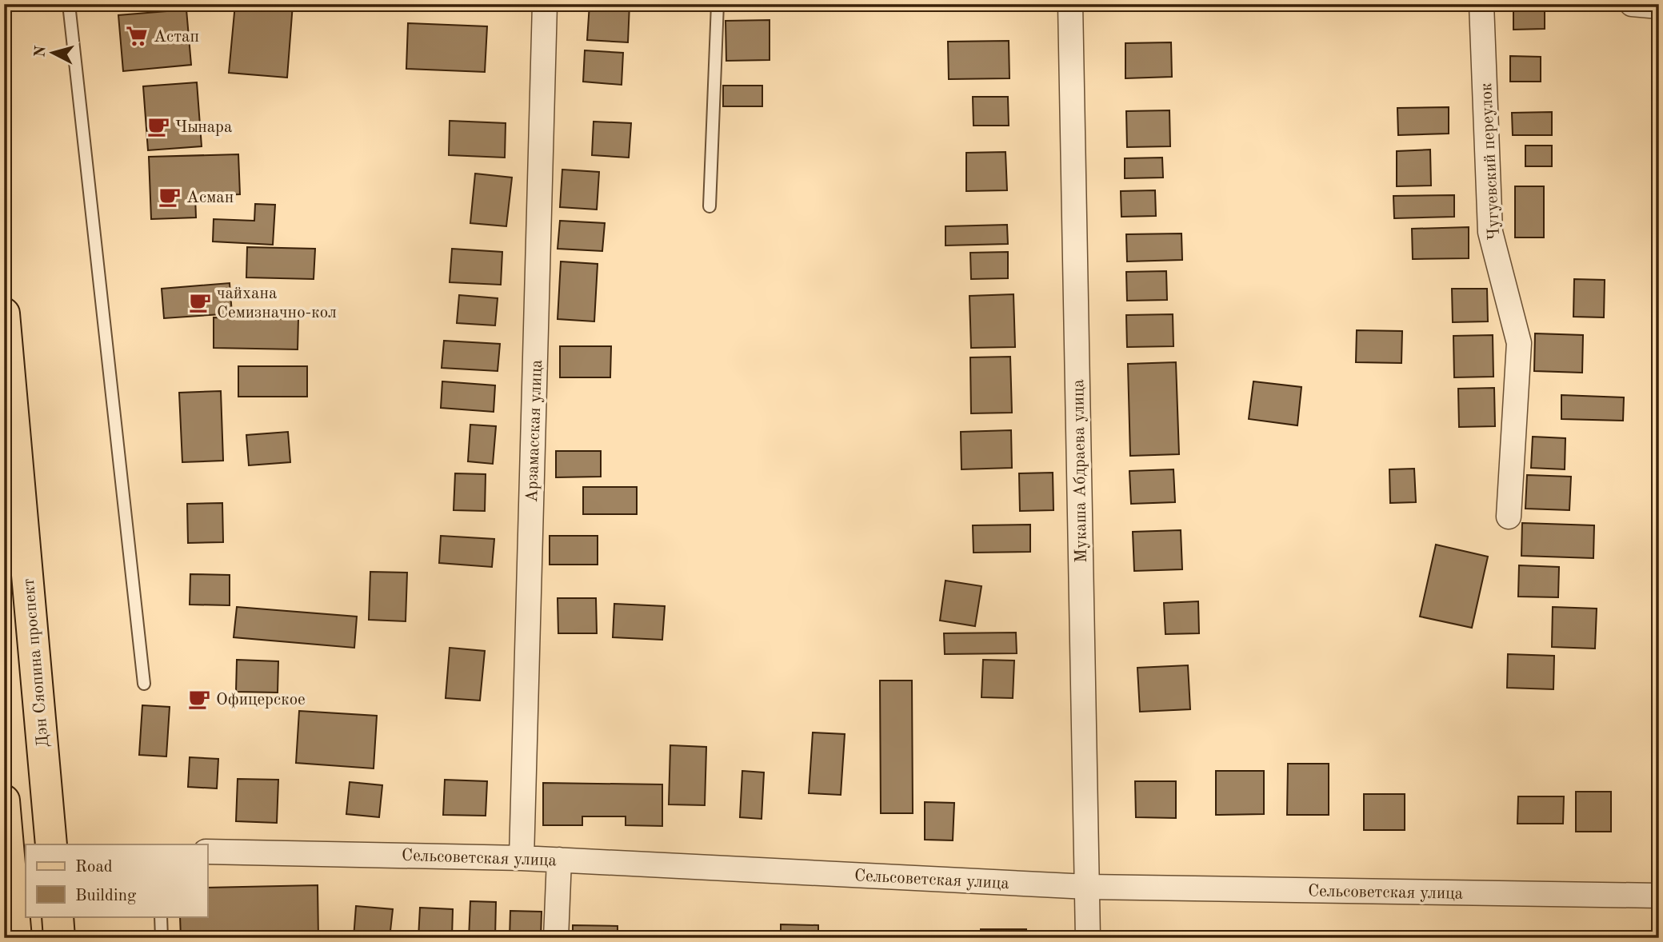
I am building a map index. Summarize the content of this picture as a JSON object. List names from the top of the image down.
{
  "streets": {
    "main road": ["Дэн Сяопина проспект"],
    "street": [
      "Чугуевский переулок",
      "Арзамасская улица",
      "Мукаша Абдраева улица",
      "Сельсоветская улица"
    ]
  },
  "crossings": [
    ["Арзамасская улица", "Сельсоветская улица"],
    ["Мукаша Абдраева улица", "Сельсоветская улица"]
  ],
  "places": {
    "supermarket": ["Астап"],
    "cafe": [
      "Чынара",
      "Асман",
      "чайхана Семизначно-кол",
      "Офицерское"
    ]
  },
  "legend": ["Road", "Building"],
  "north": "left"
}
